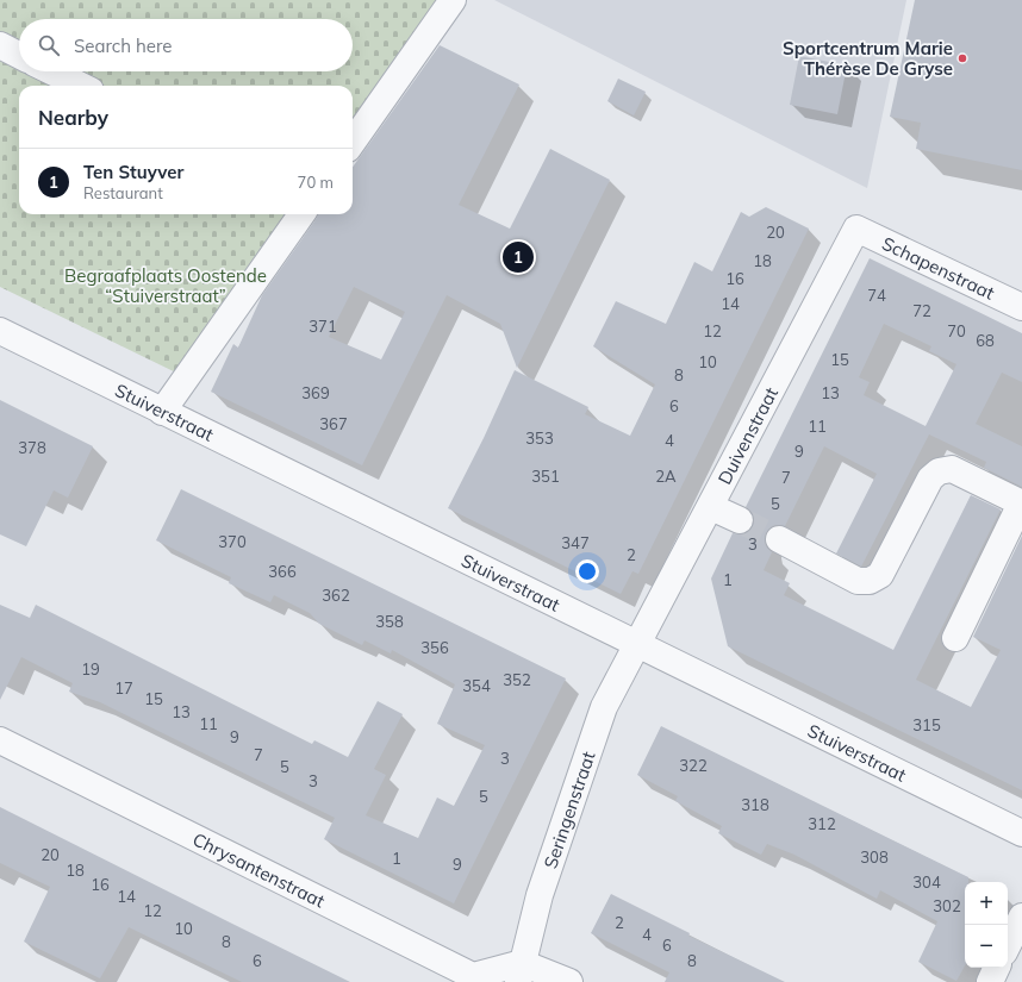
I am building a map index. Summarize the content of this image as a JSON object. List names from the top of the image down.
{
  "streets": {
    "street": [
      "Schapenstraat",
      "Stuiverstraat",
      "Duivenstraat",
      "Seringenstraat",
      "Chrysantenstraat"
    ]
  },
  "crossings": [
    ["Schapenstraat", "Duivenstraat"],
    ["Stuiverstraat", "Duivenstraat"],
    ["Stuiverstraat", "Seringenstraat"],
    ["Duivenstraat", "Seringenstraat"],
    ["Seringenstraat", "Chrysantenstraat"]
  ],
  "parks": ["Begraafplaats Oostende “Stuiverstraat”"],
  "places": ["Sportcentrum Marie Thérèse De Gryse"],
  "house_numbers": [
    "20",
    "18",
    "16",
    "74",
    "14",
    "72",
    "371",
    "12",
    "70",
    "68",
    "15",
    "10",
    "8",
    "369",
    "13",
    "6",
    "367",
    "11",
    "353",
    "4",
    "378",
    "9",
    "351",
    "2A",
    "7",
    "5",
    "370",
    "347",
    "3",
    "2",
    "366",
    "1",
    "362",
    "358",
    "356",
    "19",
    "352",
    "354",
    "17",
    "15",
    "13",
    "11",
    "315",
    "9",
    "7",
    "3",
    "322",
    "5",
    "3",
    "5",
    "318",
    "312",
    "20",
    "308",
    "1",
    "9",
    "18",
    "304",
    "16",
    "14",
    "302",
    "12",
    "2",
    "10",
    "4",
    "8",
    "6",
    "6",
    "8"
  ],
  "page": {
    "search": "Search here",
    "heading": "Nearby",
    "list": [
      {
        "mark": "1",
        "name": "Ten Stuyver",
        "note": "Restaurant",
        "value": "70 m"
      }
    ],
    "pins": "1",
    "map_buttons": ["+", "−"]
  }
}
